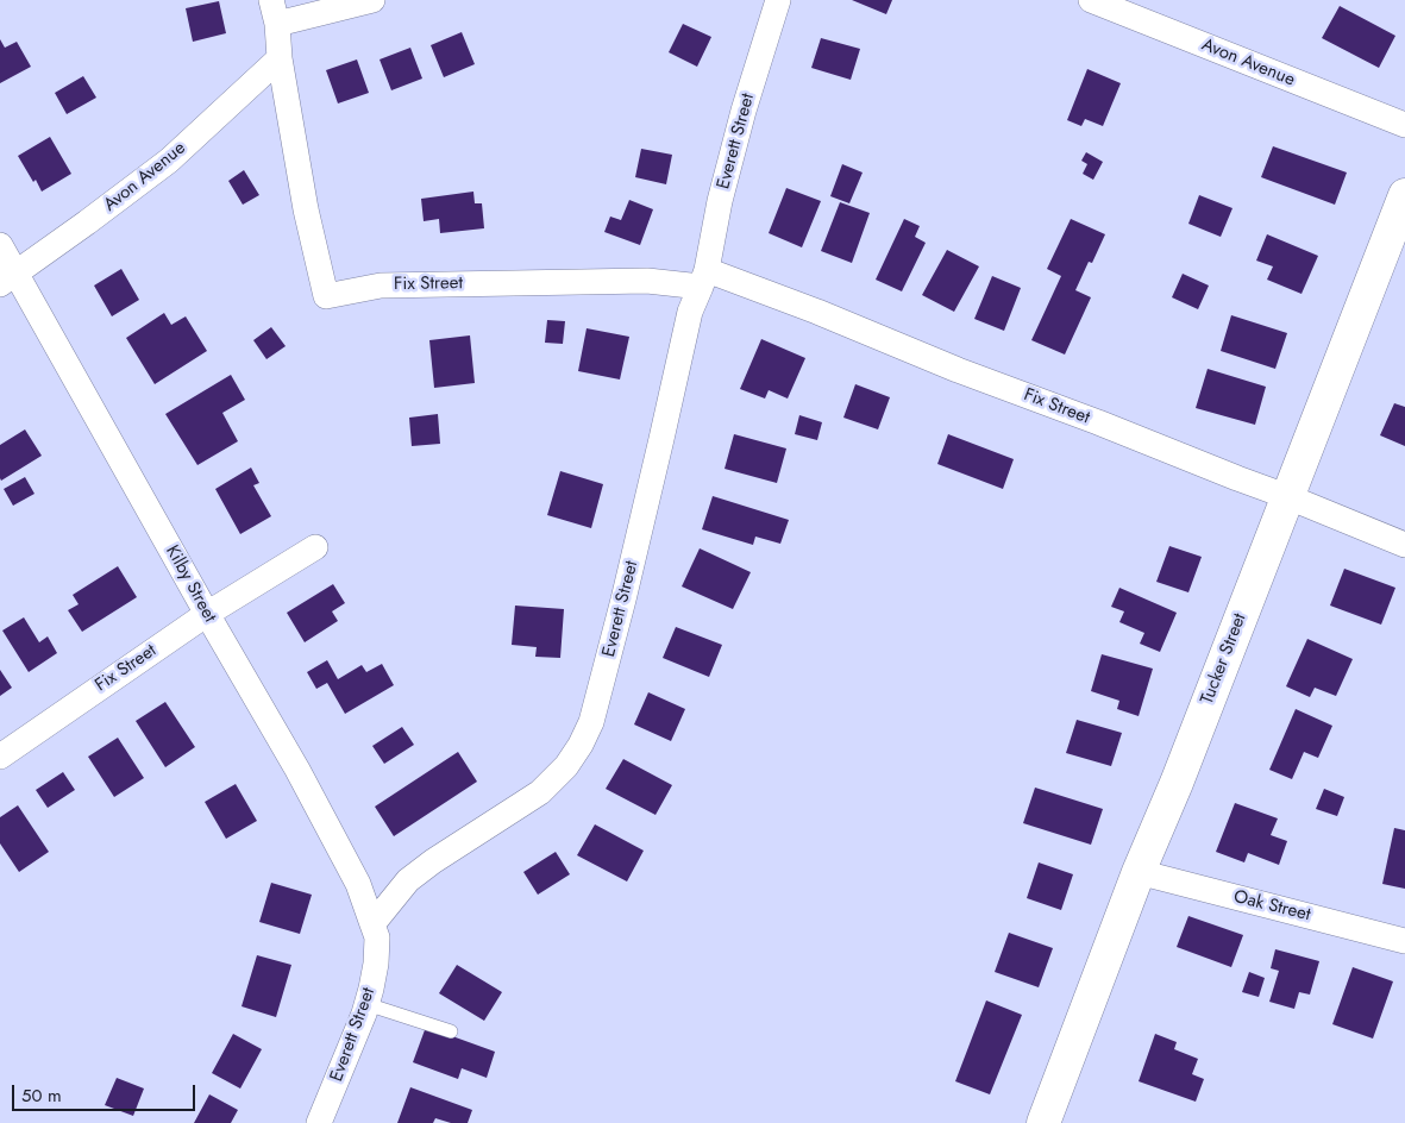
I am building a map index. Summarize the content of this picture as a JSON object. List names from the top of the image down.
{
  "streets": {
    "street": [
      "Avon Avenue",
      "Everett Street",
      "Fix Street",
      "Kilby Street",
      "Tucker Street",
      "Oak Street"
    ]
  },
  "crossings": [
    ["Avon Avenue", "Fix Street"],
    ["Avon Avenue", "Kilby Street"],
    ["Everett Street", "Fix Street"],
    ["Everett Street", "Kilby Street"],
    ["Fix Street", "Kilby Street"],
    ["Fix Street", "Tucker Street"],
    ["Tucker Street", "Oak Street"]
  ],
  "scale_bar": "50 m"
}
